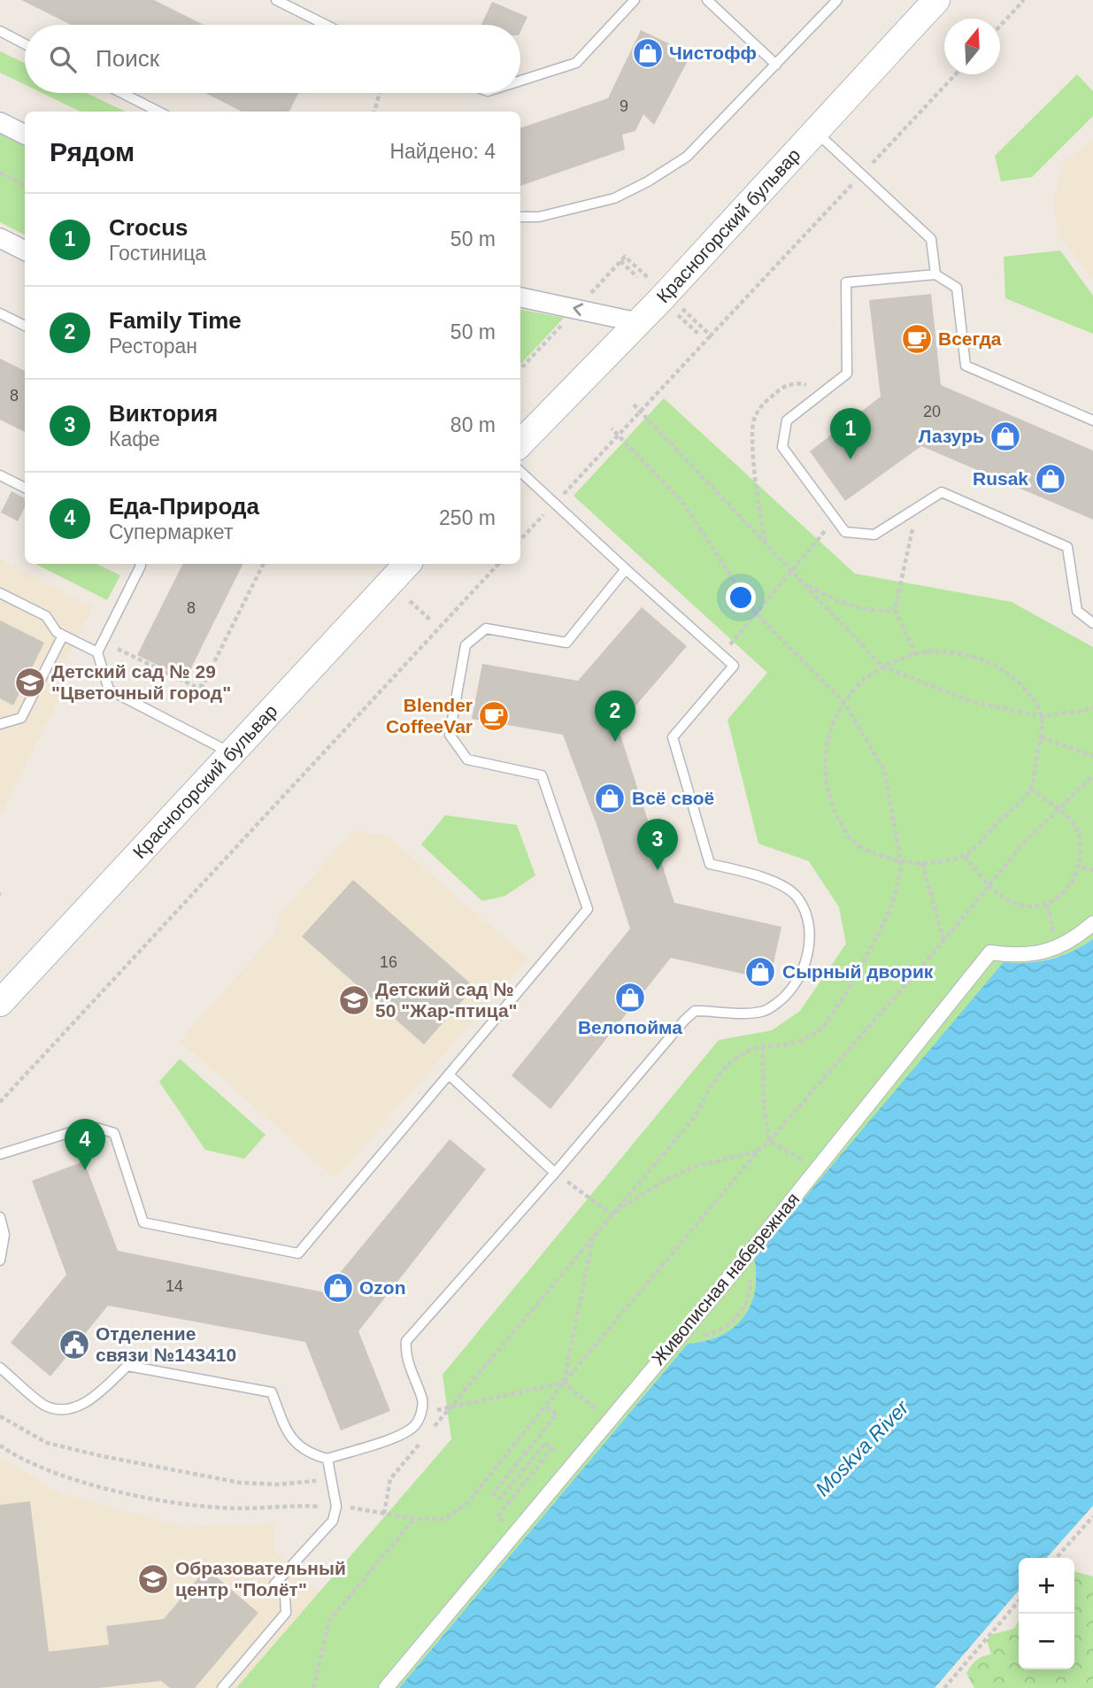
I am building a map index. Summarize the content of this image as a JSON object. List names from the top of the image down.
{
  "streets": {
    "main road": ["Красногорский бульвар"],
    "street": ["Живописная набережная"]
  },
  "water": ["Moskva River"],
  "places": {
    "shop": [
      "Чистофф",
      "Лазурь",
      "Rusak",
      "Всё своё",
      "Сырный дворик",
      "Велопойма",
      "Ozon"
    ],
    "cafe": ["Всегда", "Blender CoffeeVar"],
    "school or university": ["Детский сад № 29 \"Цветочный город\"", "Детский сад № 50 \"Жар-птица\"", "Образовательный центр \"Полёт\""],
    "public building": ["Отделение связи №143410"]
  },
  "house_numbers": [
    "9",
    "8",
    "20",
    "8",
    "16",
    "14"
  ],
  "north": "top",
  "page": {
    "search": "Поиск",
    "heading": ["Рядом", "Найдено: 4"],
    "list": [
      {
        "mark": "1",
        "name": "Crocus",
        "note": "Гостиница",
        "value": "50 m"
      },
      {
        "mark": "2",
        "name": "Family Time",
        "note": "Ресторан",
        "value": "50 m"
      },
      {
        "mark": "3",
        "name": "Виктория",
        "note": "Кафе",
        "value": "80 m"
      },
      {
        "mark": "4",
        "name": "Еда-Природа",
        "note": "Супермаркет",
        "value": "250 m"
      }
    ],
    "pins": [
      "1",
      "2",
      "3",
      "4"
    ],
    "map_buttons": ["+", "−"]
  }
}
